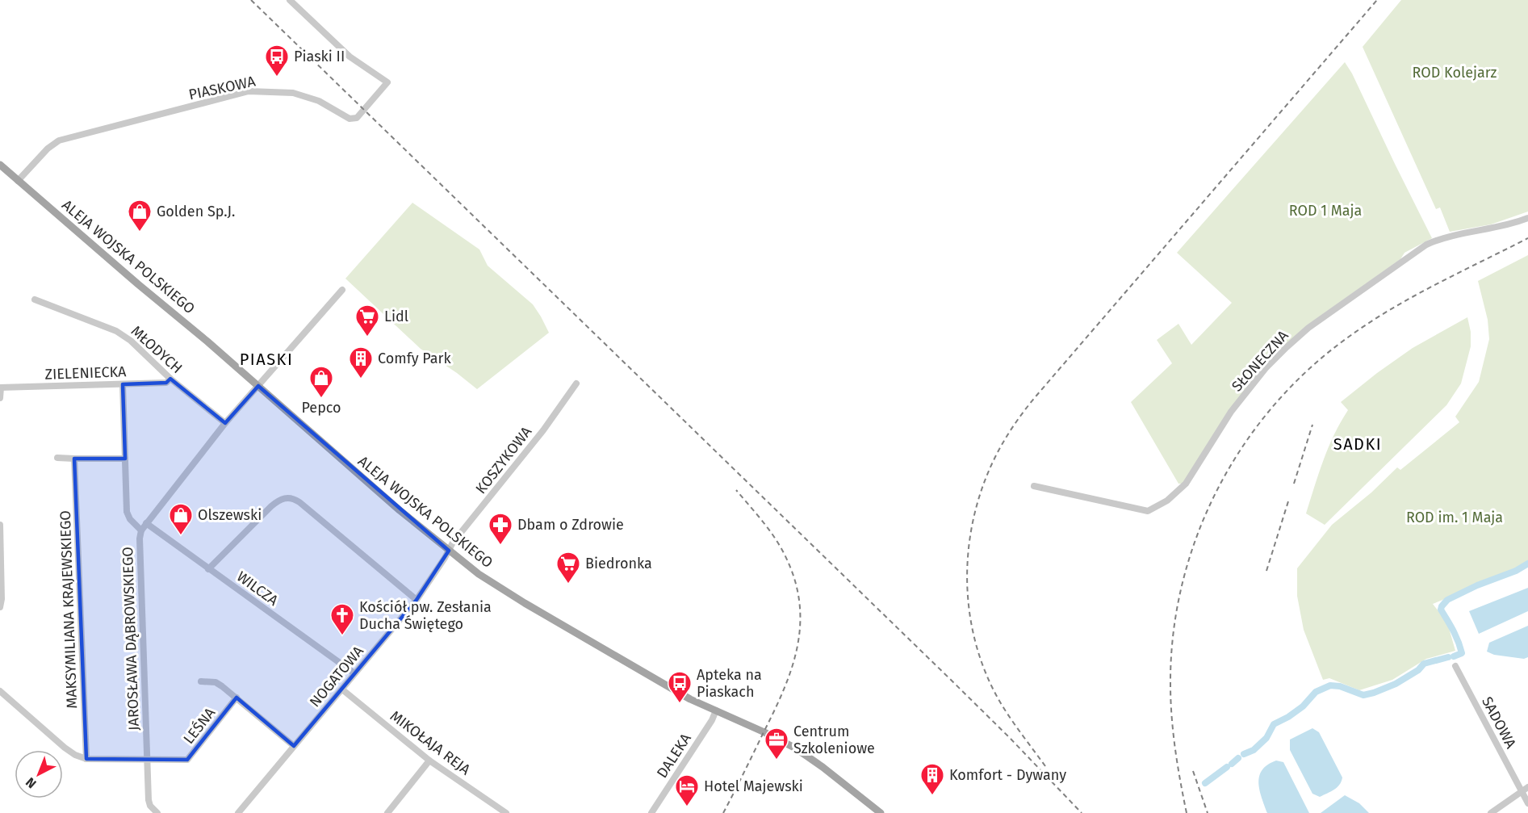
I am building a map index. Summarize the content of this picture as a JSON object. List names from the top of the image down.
{
  "streets": {
    "main road": ["ALEJA WOJSKA POLSKIEGO"],
    "street": [
      "PIASKOWA",
      "MŁODYCH",
      "SŁONECZNA",
      "ZIELENIECKA",
      "KOSZYKOWA",
      "WILCZA",
      "MAKSYMILIANA KRAJEWSKIEGO",
      "JAROSŁAWA DĄBROWSKIEGO",
      "NOGATOWA",
      "SADOWA",
      "LEŚNA",
      "MIKOŁAJA REJA",
      "DALEKA"
    ]
  },
  "crossings": [
    ["PIASKOWA", "ALEJA WOJSKA POLSKIEGO"],
    ["ALEJA WOJSKA POLSKIEGO", "KOSZYKOWA"],
    ["ALEJA WOJSKA POLSKIEGO", "JAROSŁAWA DĄBROWSKIEGO"],
    ["ALEJA WOJSKA POLSKIEGO", "NOGATOWA"],
    ["ALEJA WOJSKA POLSKIEGO", "DALEKA"],
    ["MŁODYCH", "ZIELENIECKA"],
    ["MŁODYCH", "JAROSŁAWA DĄBROWSKIEGO"],
    ["KOSZYKOWA", "NOGATOWA"],
    ["WILCZA", "JAROSŁAWA DĄBROWSKIEGO"],
    ["WILCZA", "NOGATOWA"],
    ["JAROSŁAWA DĄBROWSKIEGO", "LEŚNA"],
    ["NOGATOWA", "MIKOŁAJA REJA"]
  ],
  "districts": ["PIASKI", "SADKI"],
  "parks": ["ROD Kolejarz", "ROD 1 Maja", "ROD im. 1 Maja"],
  "places": {
    "bus stop": ["Piaski II", "Apteka na Piaskach"],
    "shop": ["Golden Sp.J.", "Pepco", "Olszewski"],
    "supermarket": ["Lidl", "Biedronka"],
    "building": ["Comfy Park", "Komfort - Dywany"],
    "pharmacy": ["Dbam o Zdrowie"],
    "church": ["Kościół pw. Zesłania Ducha Świętego"],
    "office": ["Centrum Szkoleniowe"],
    "hotel": ["Hotel Majewski"]
  },
  "north": "bottom left"
}
